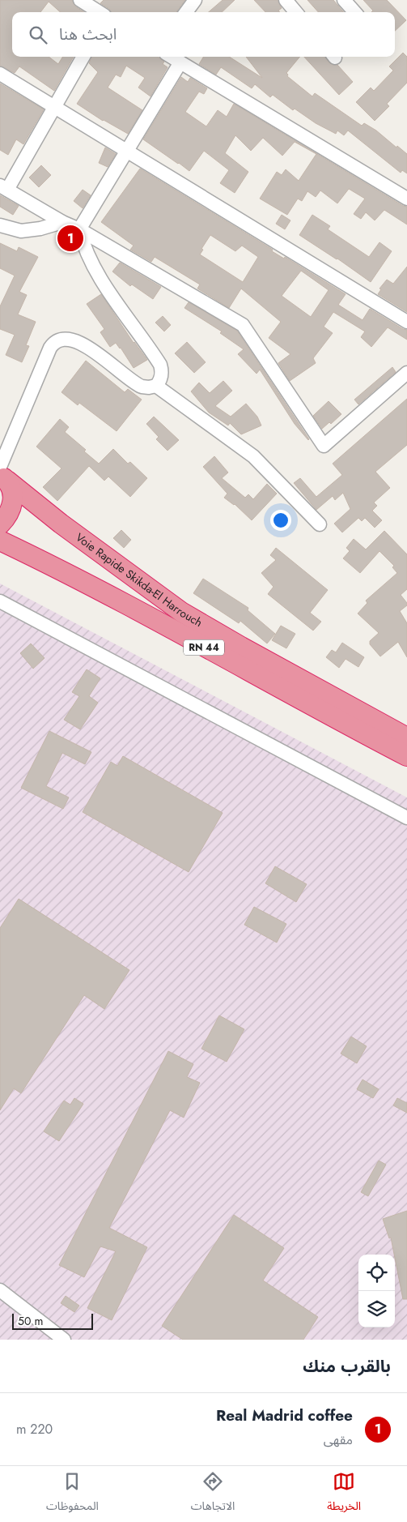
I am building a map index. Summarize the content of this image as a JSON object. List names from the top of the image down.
{
  "streets": {
    "highway": ["Voie Rapide Skikda-El Harrouch", "RN 44"]
  },
  "scale_bar": "50 m",
  "page": {
    "search": "ابحث هنا",
    "pins": "1",
    "scale": "50 m",
    "heading": "بالقرب منك",
    "list": [
      {
        "mark": "1",
        "name": "Real Madrid coffee",
        "note": "مقهى",
        "value": "220 m"
      }
    ],
    "nav": ["الخريطة", "الاتجاهات", "المحفوظات"]
  }
}
